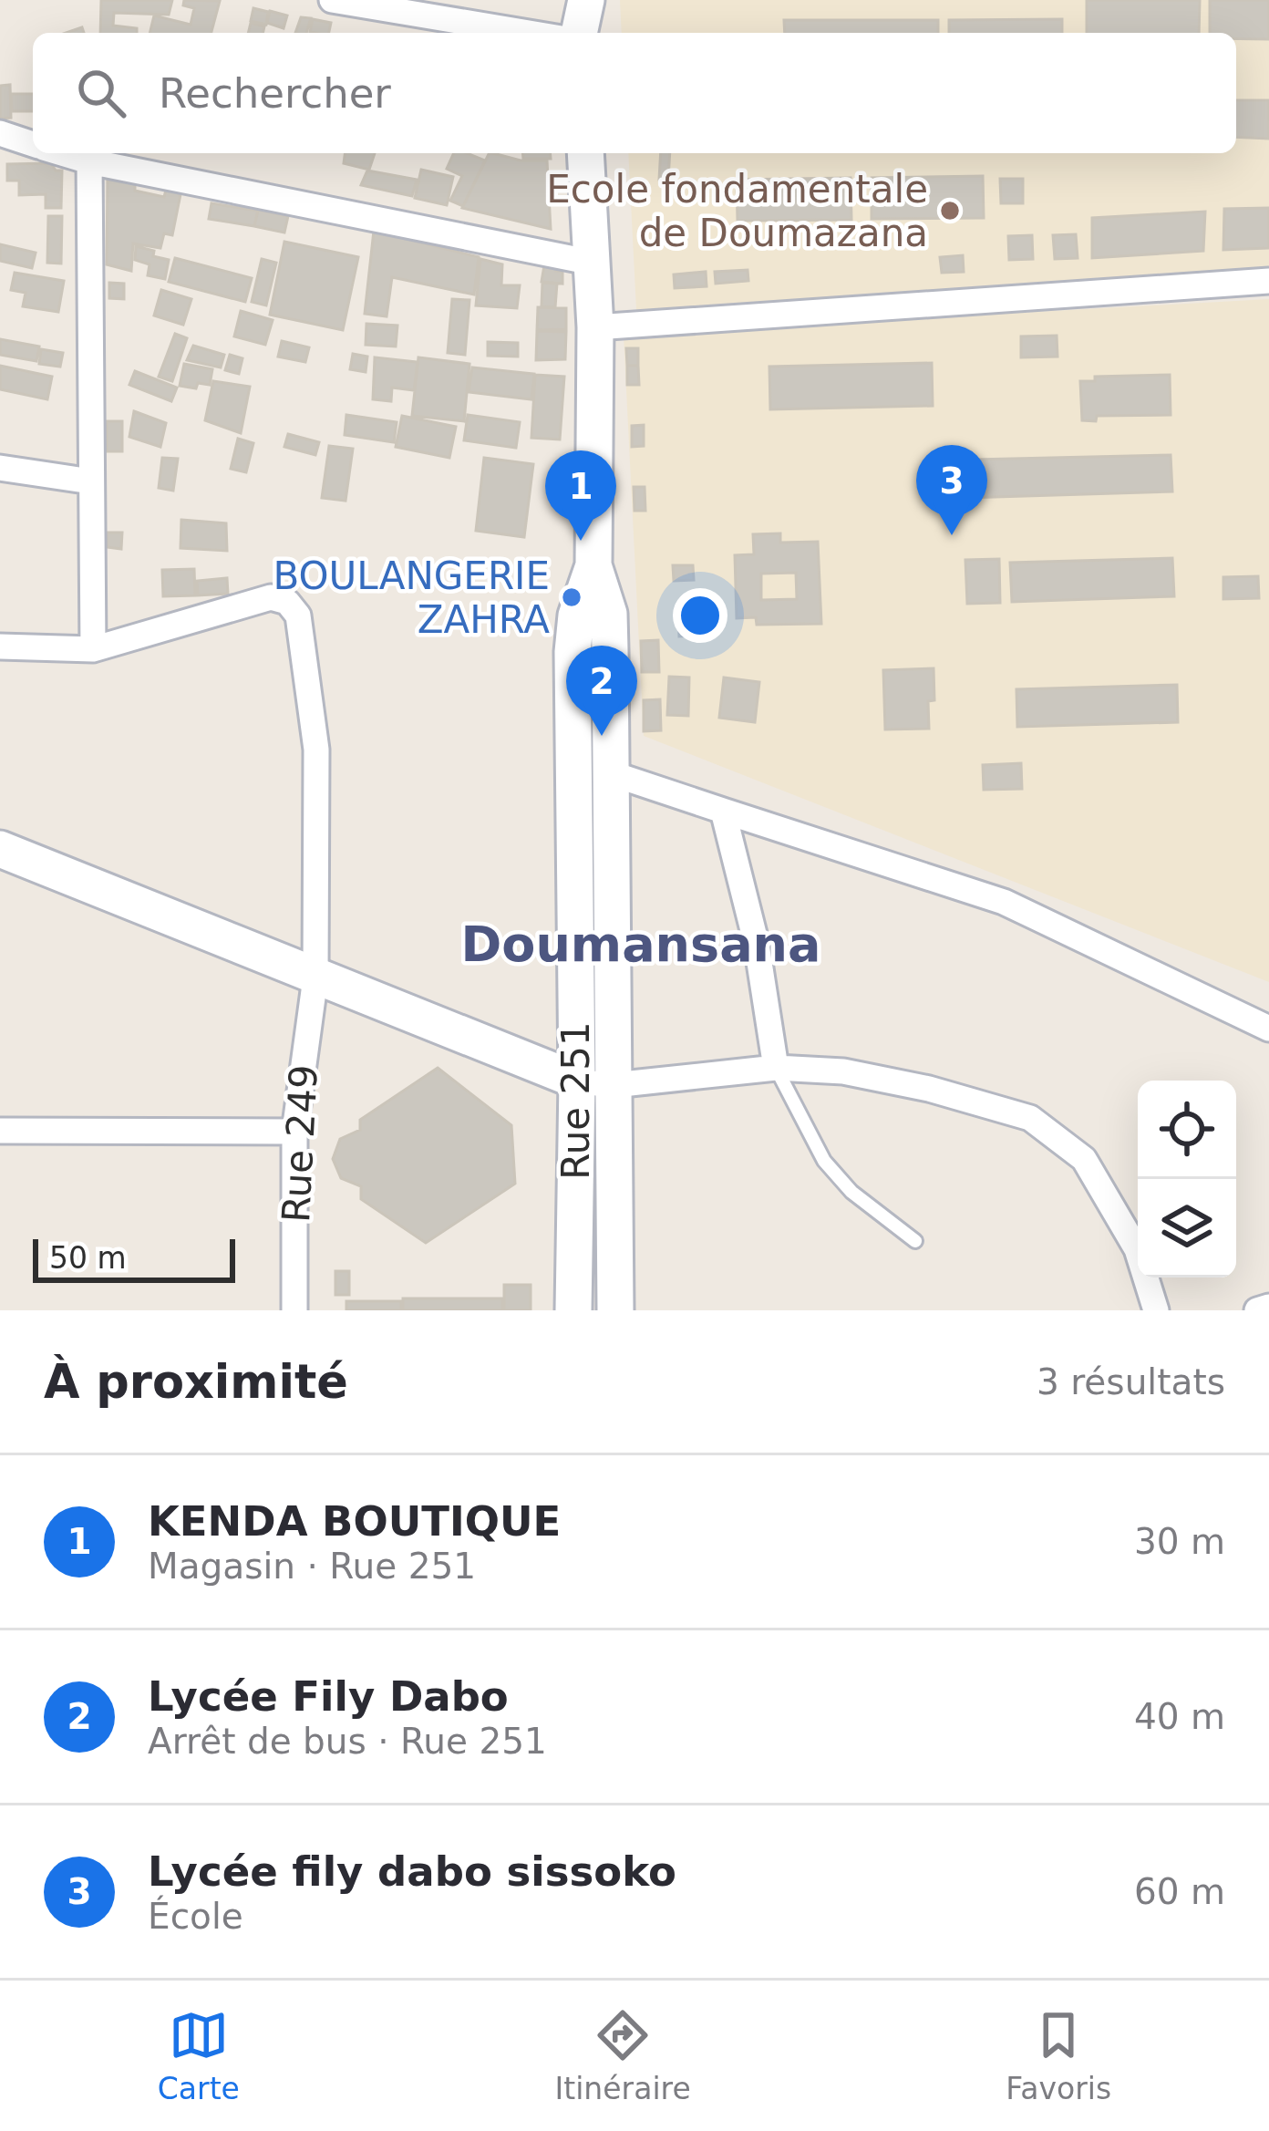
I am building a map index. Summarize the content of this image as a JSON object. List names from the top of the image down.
{
  "streets": {
    "main road": ["Rue 251"],
    "street": ["Rue 249"]
  },
  "districts": ["Doumansana"],
  "places": ["Ecole fondamentale de Doumazana", "BOULANGERIE ZAHRA"],
  "scale_bar": "50 m",
  "page": {
    "search": "Rechercher",
    "pins": ["3", "1", "2"],
    "scale": "50 m",
    "heading": ["À proximité", "3 résultats"],
    "list": [
      {
        "mark": "1",
        "name": "KENDA BOUTIQUE",
        "note": "Magasin · Rue 251",
        "value": "30 m"
      },
      {
        "mark": "2",
        "name": "Lycée Fily Dabo",
        "note": "Arrêt de bus · Rue 251",
        "value": "40 m"
      },
      {
        "mark": "3",
        "name": "Lycée fily dabo sissoko",
        "note": "École",
        "value": "60 m"
      }
    ],
    "nav": ["Carte", "Itinéraire", "Favoris"]
  }
}
